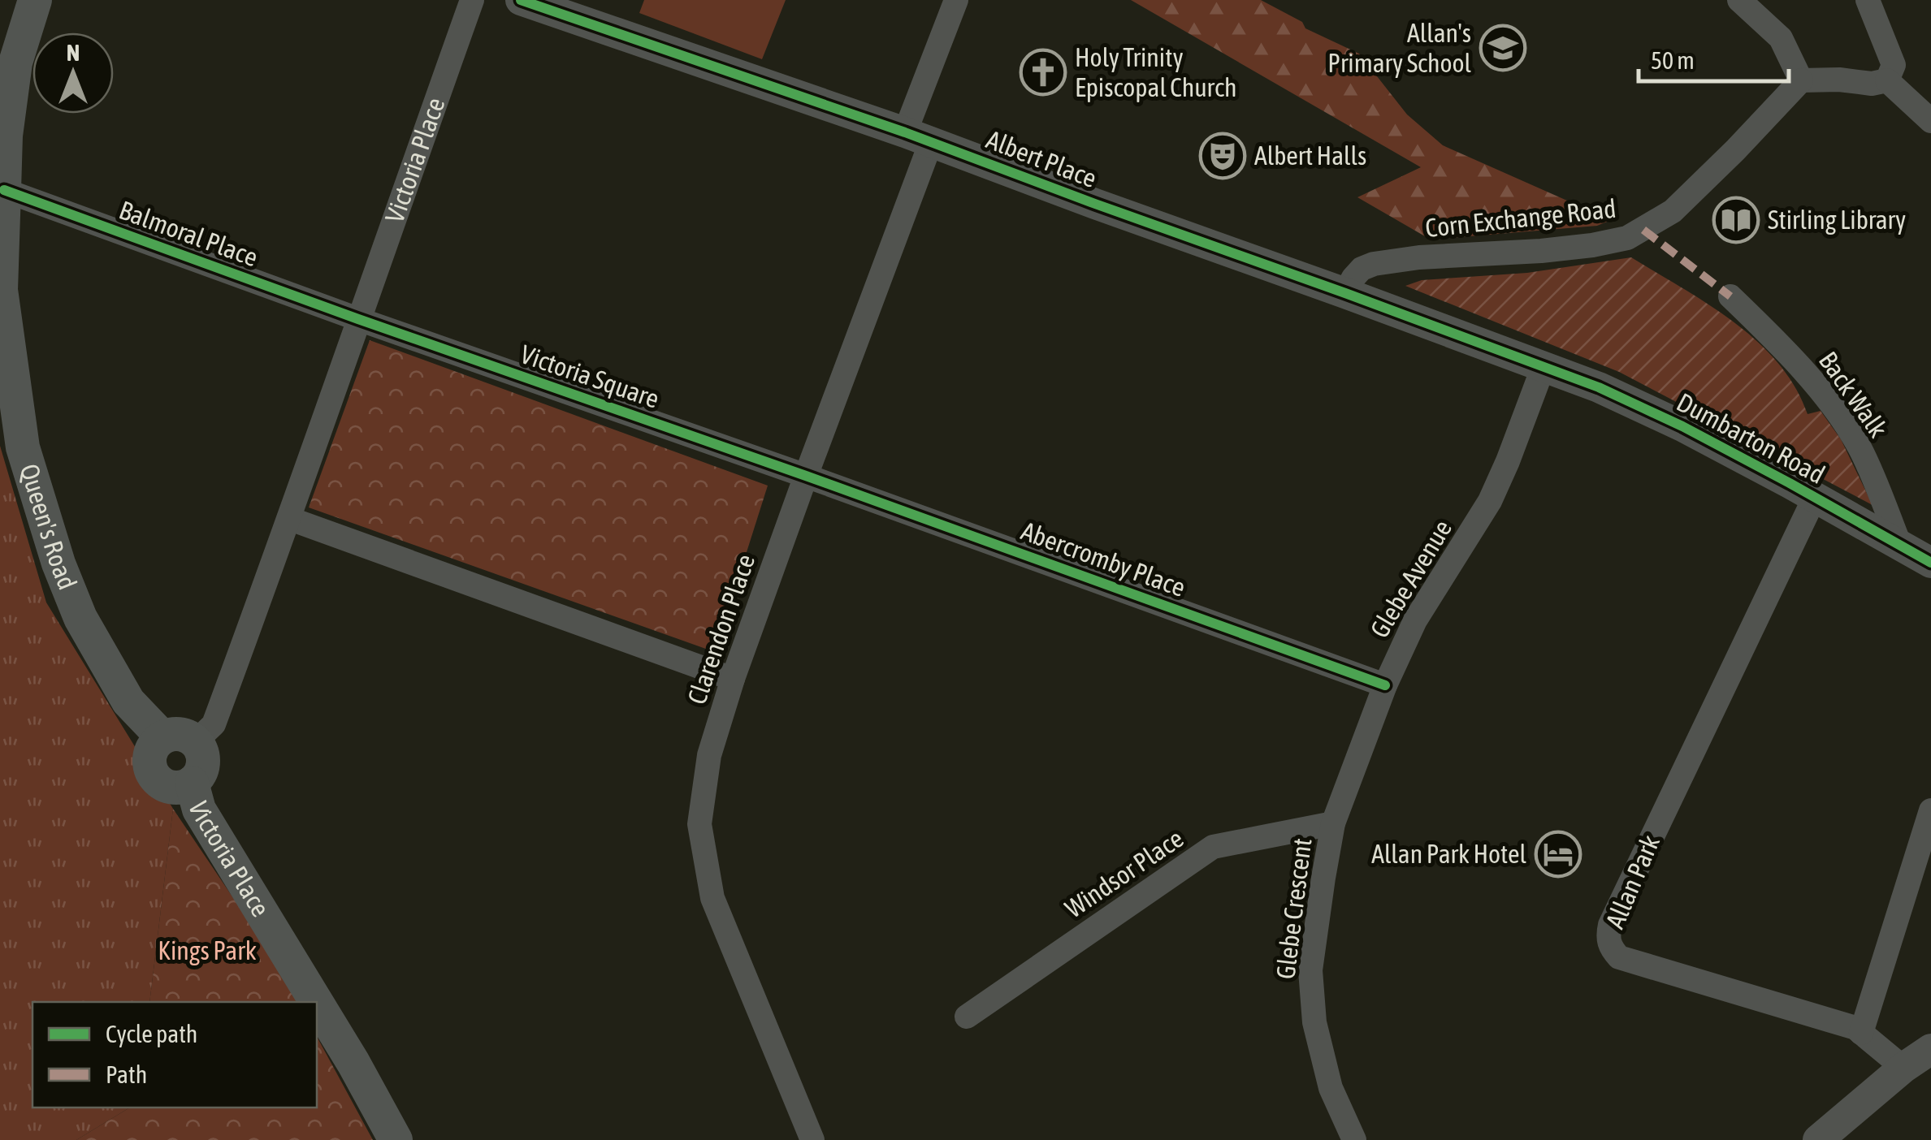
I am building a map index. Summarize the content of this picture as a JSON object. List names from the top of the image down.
{
  "streets": {
    "main road": ["Victoria Place", "Queen's Road"],
    "street": [
      "Albert Place",
      "Corn Exchange Road",
      "Balmoral Place",
      "Victoria Square",
      "Back Walk",
      "Dumbarton Road",
      "Abercromby Place",
      "Glebe Avenue",
      "Clarendon Place",
      "Windsor Place",
      "Allan Park",
      "Glebe Crescent"
    ]
  },
  "crossings": [
    ["Albert Place", "Corn Exchange Road"],
    ["Albert Place", "Dumbarton Road"],
    ["Albert Place", "Glebe Avenue"],
    ["Albert Place", "Clarendon Place"],
    ["Victoria Place", "Balmoral Place"],
    ["Victoria Place", "Victoria Square"],
    ["Victoria Place", "Queen's Road"],
    ["Balmoral Place", "Victoria Square"],
    ["Balmoral Place", "Queen's Road"],
    ["Victoria Square", "Abercromby Place"],
    ["Victoria Square", "Clarendon Place"],
    ["Back Walk", "Dumbarton Road"],
    ["Dumbarton Road", "Glebe Avenue"],
    ["Dumbarton Road", "Allan Park"],
    ["Abercromby Place", "Glebe Avenue"],
    ["Abercromby Place", "Clarendon Place"],
    ["Glebe Avenue", "Windsor Place"],
    ["Glebe Avenue", "Glebe Crescent"],
    ["Windsor Place", "Glebe Crescent"]
  ],
  "parks": ["Kings Park"],
  "places": {
    "school or university": ["Allan's Primary School"],
    "church": ["Holy Trinity Episcopal Church"],
    "theatre": ["Albert Halls"],
    "library": ["Stirling Library"],
    "hotel": ["Allan Park Hotel"]
  },
  "legend": ["Cycle path", "Path"],
  "scale_bar": "50 m",
  "north": "top"
}
